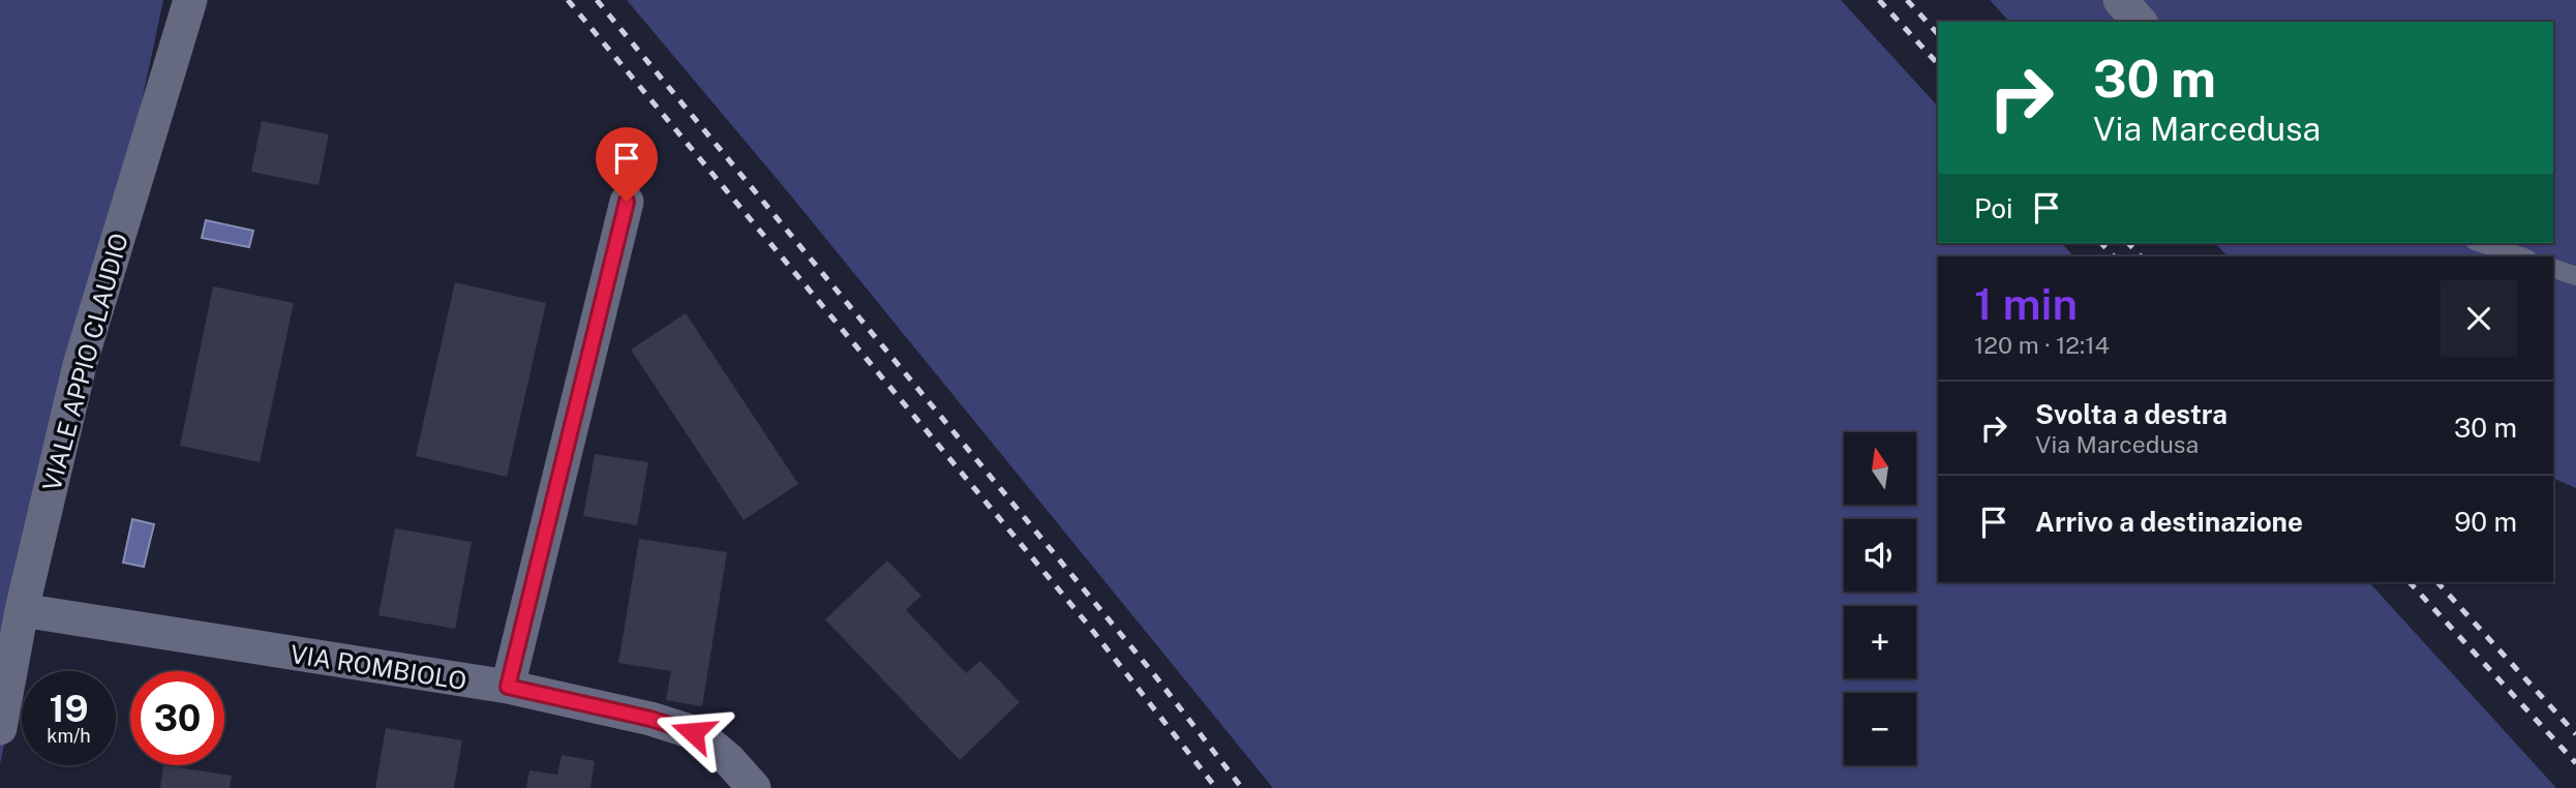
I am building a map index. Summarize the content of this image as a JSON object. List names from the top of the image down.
{
  "streets": {
    "street": ["VIALE APPIO CLAUDIO", "VIA ROMBIOLO"]
  },
  "crossings": [
    ["VIALE APPIO CLAUDIO", "VIA ROMBIOLO"]
  ],
  "north": "top",
  "page": {
    "turn": ["30 m", "Via Marcedusa"],
    "then": "Poi",
    "heading": ["1 min", "120 m · 12:14"],
    "list": [
      {
        "name": "Svolta a destra",
        "note": "Via Marcedusa",
        "value": "30 m"
      },
      {
        "name": "Arrivo a destinazione",
        "value": "90 m"
      }
    ],
    "map_buttons": ["+", "−"],
    "speed": "19 km/h",
    "limit": "30"
  }
}
